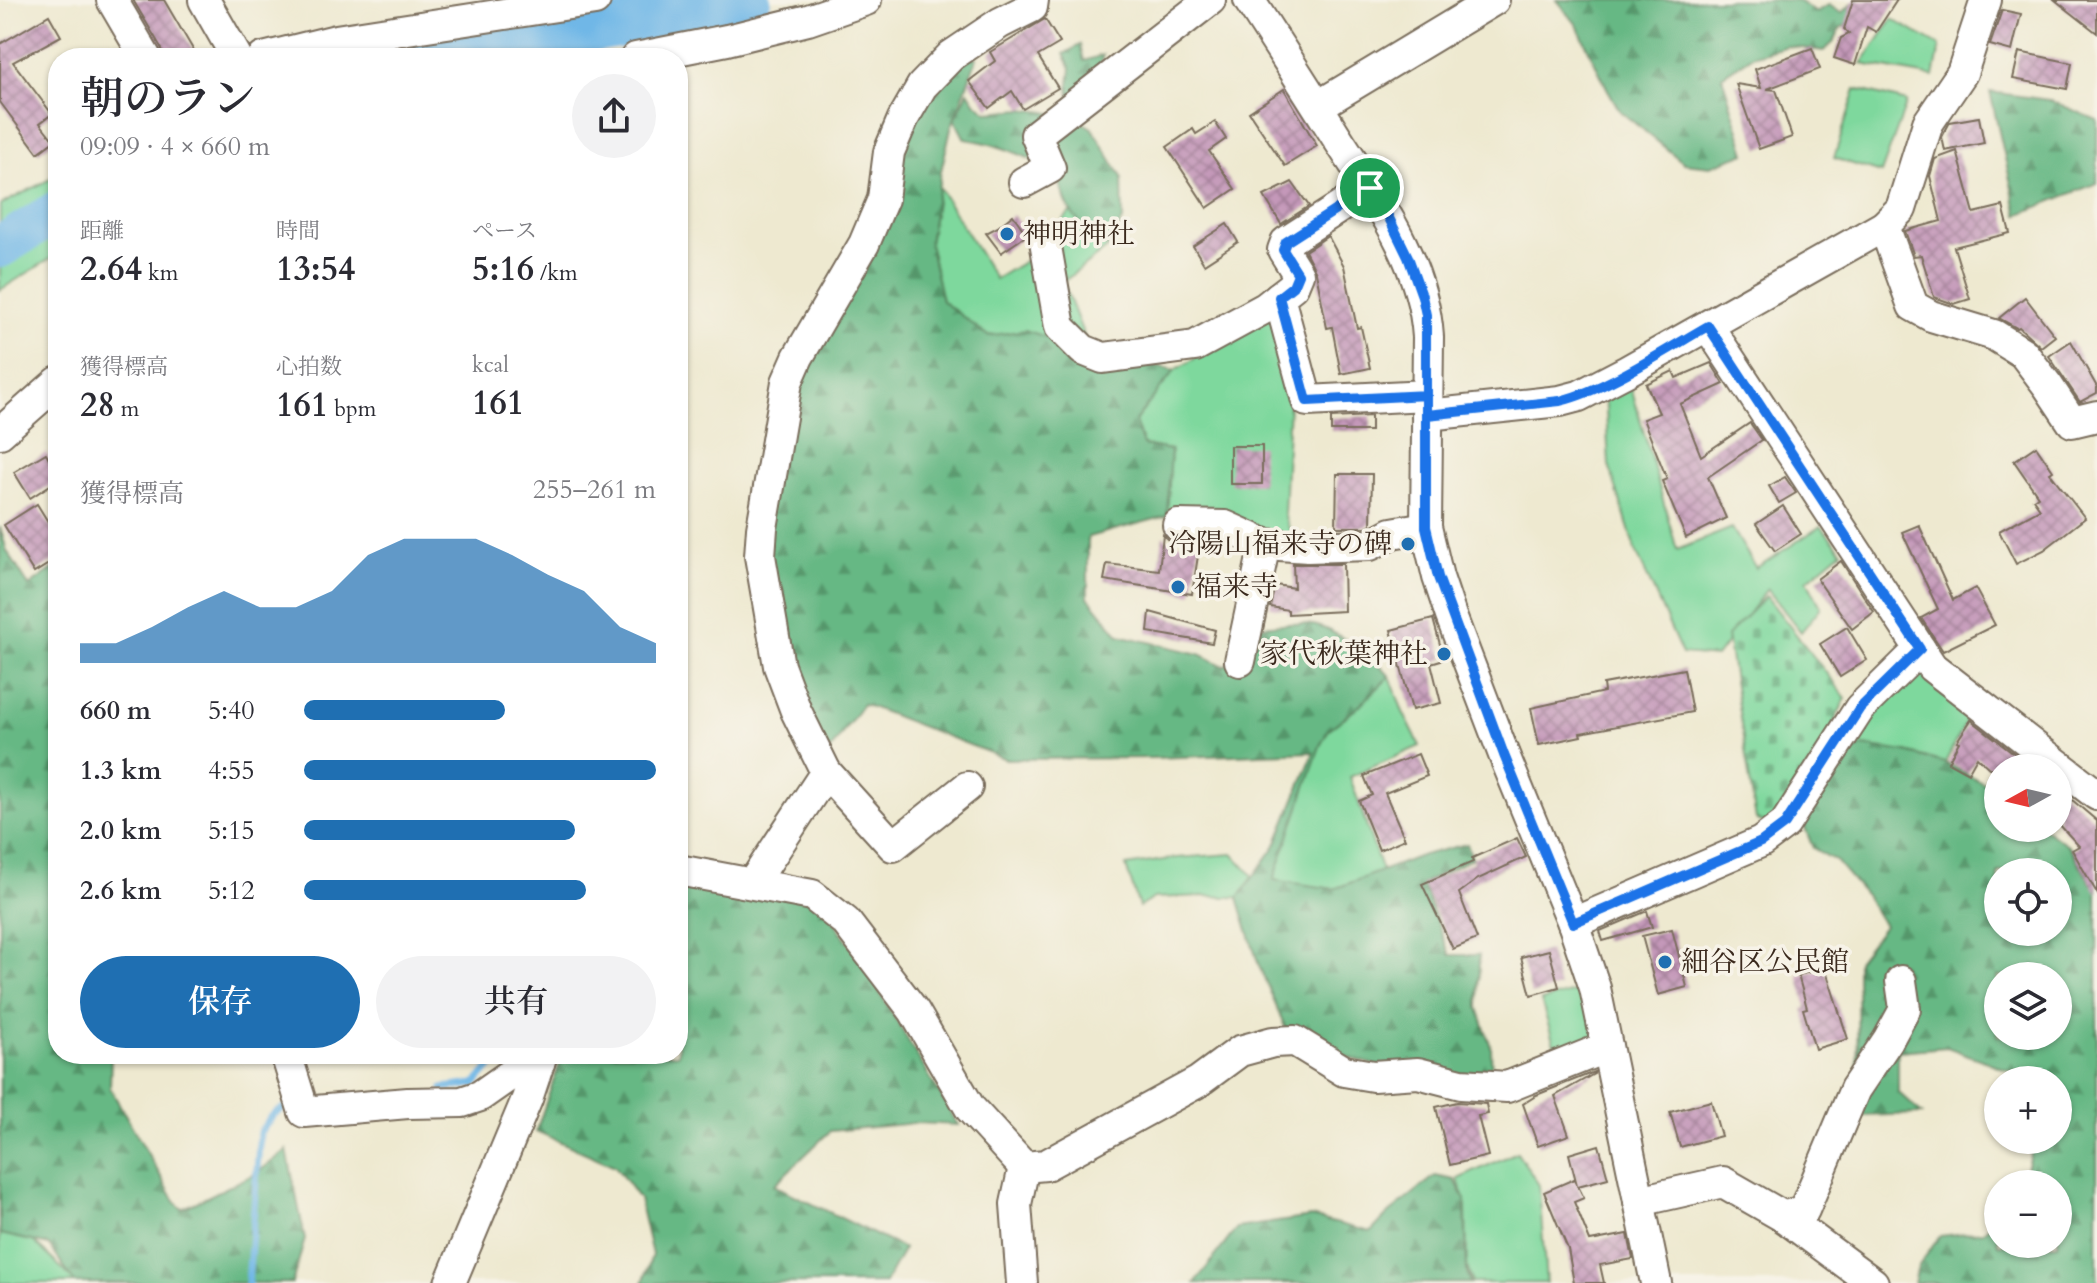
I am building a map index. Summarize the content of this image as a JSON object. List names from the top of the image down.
{
  "places": [
    "神明神社",
    "冷陽山福来寺の碑",
    "福来寺",
    "家代秋葉神社",
    "細谷区公民館"
  ],
  "north": "left",
  "page": {
    "heading": ["朝のラン", "09:09 · 4 × 660 m"],
    "stats": [
      ["距離", "2.64 km"],
      ["時間", "13:54"],
      ["ペース", "5:16 /km"],
      ["獲得標高", "28 m"],
      ["心拍数", "161 bpm"],
      ["kcal", "161"]
    ],
    "chart": ["獲得標高", "255–261 m"],
    "list": [
      {
        "name": "660 m",
        "note": "5:40"
      },
      {
        "name": "1.3 km",
        "note": "4:55"
      },
      {
        "name": "2.0 km",
        "note": "5:15"
      },
      {
        "name": "2.6 km",
        "note": "5:12"
      }
    ],
    "map_buttons": ["+", "−"],
    "buttons": ["保存", "共有"]
  }
}
